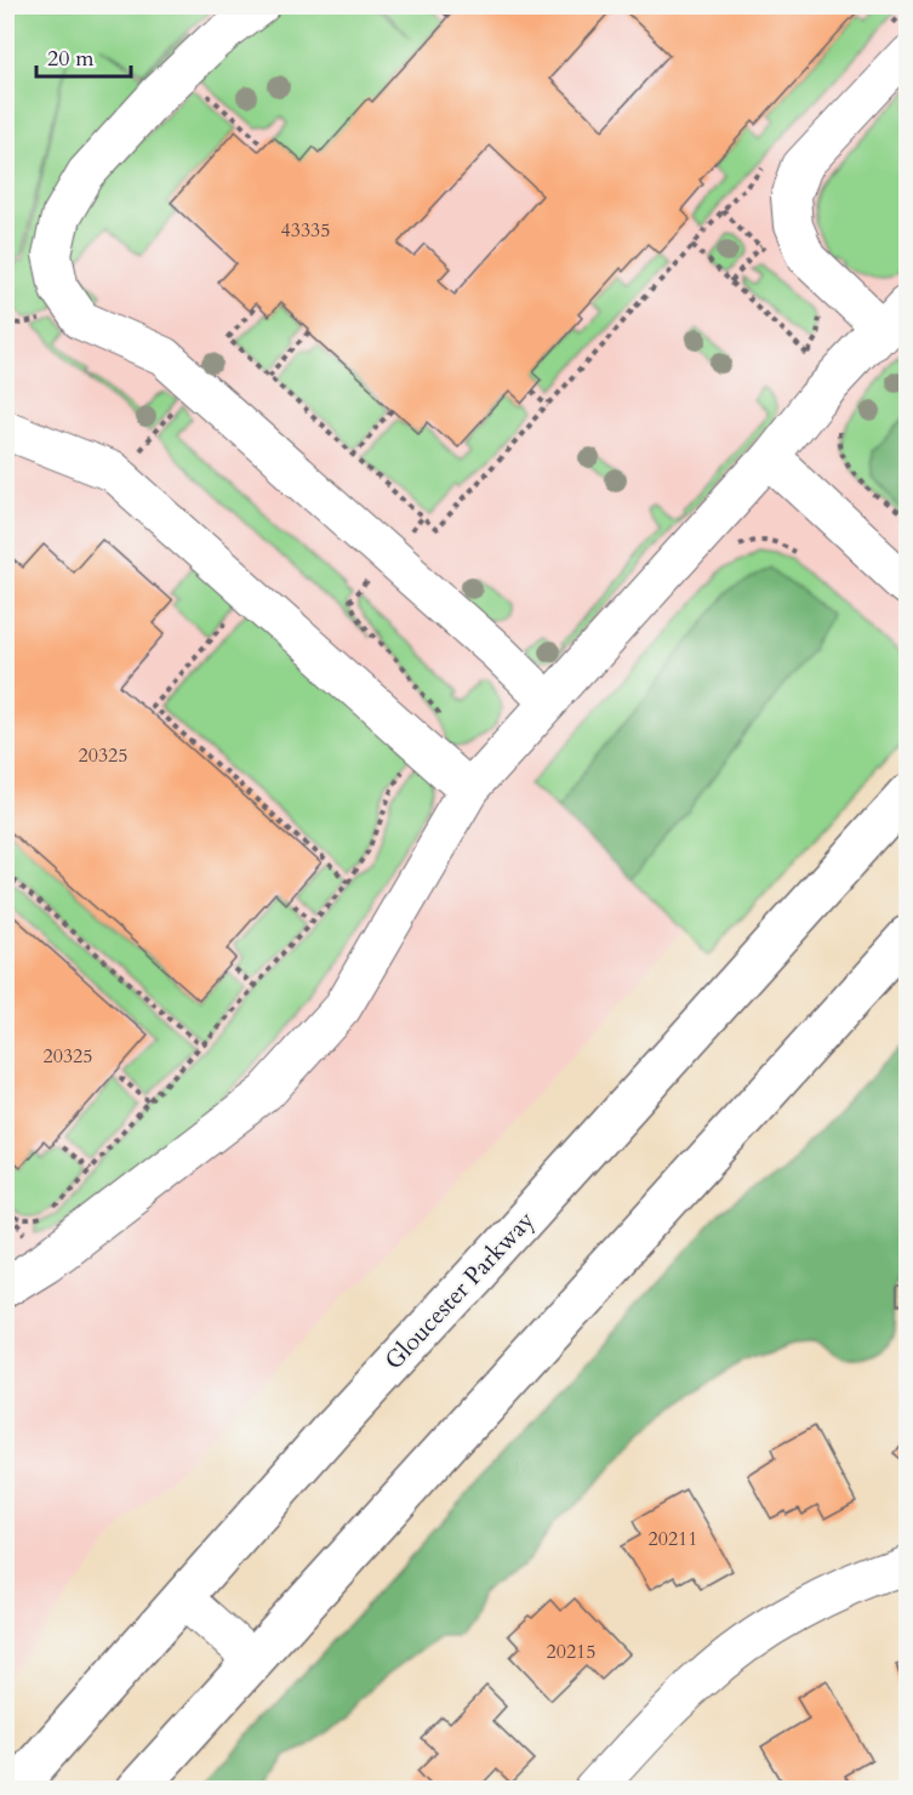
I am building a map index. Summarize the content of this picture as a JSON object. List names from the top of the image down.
{
  "streets": {
    "main road": ["Gloucester Parkway"]
  },
  "house_numbers": [
    "43335",
    "20325",
    "20325",
    "20211",
    "20215"
  ],
  "scale_bar": "20 m"
}
